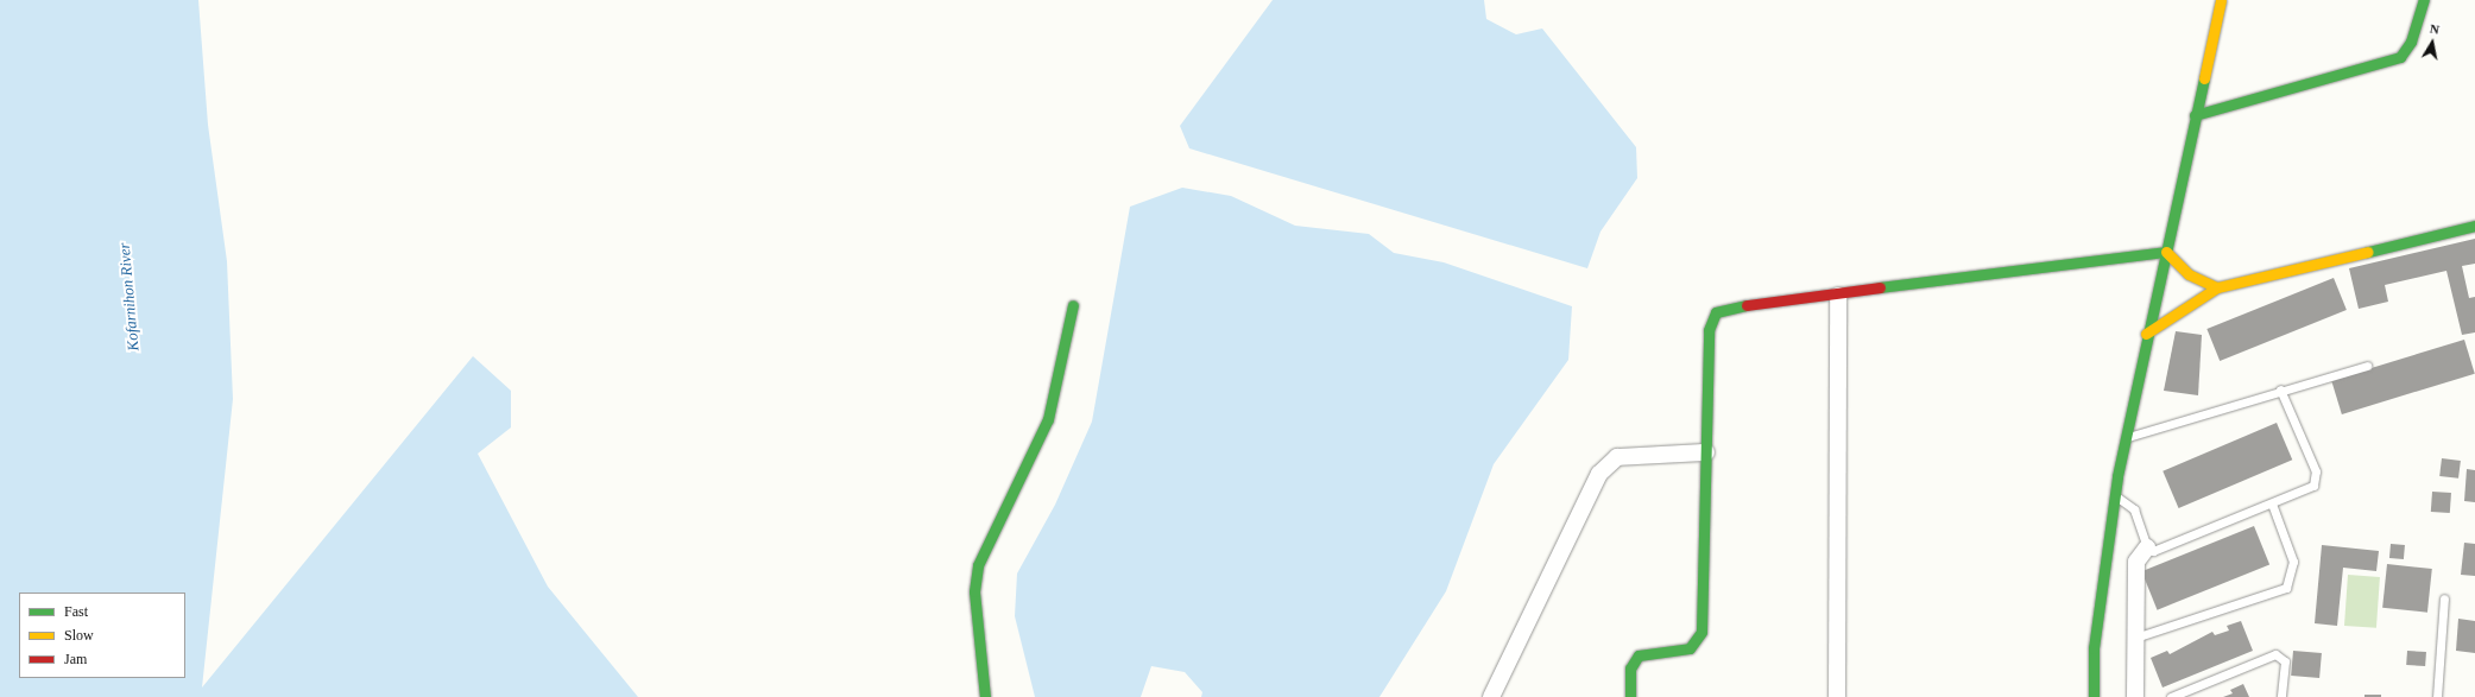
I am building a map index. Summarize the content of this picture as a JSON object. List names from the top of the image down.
{
  "water": ["Kofarnihon River"],
  "legend": ["Fast", "Slow", "Jam"],
  "north": "top"
}
